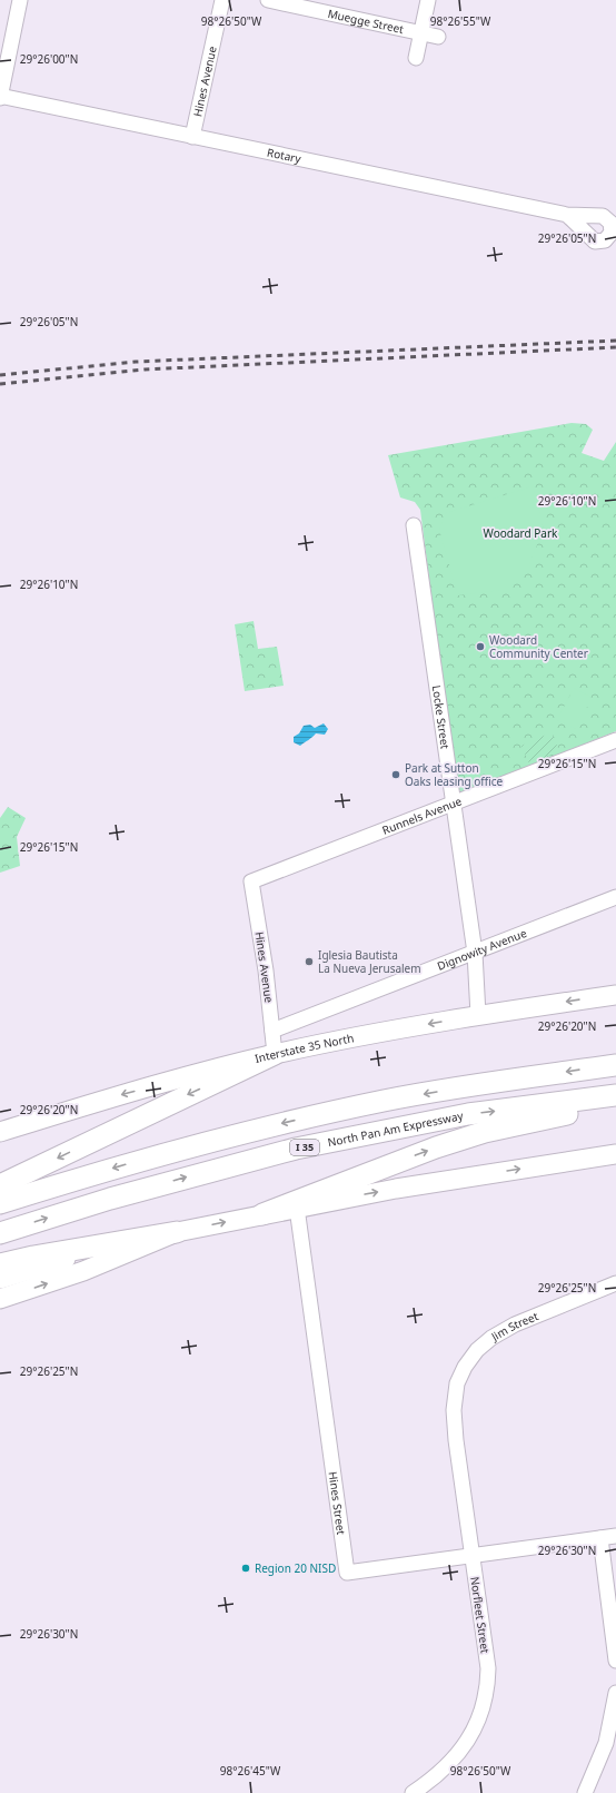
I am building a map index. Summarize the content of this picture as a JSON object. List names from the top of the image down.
{
  "streets": {
    "highway": ["North Pan Am Expressway", "I 35"],
    "main road": ["Interstate 35 North"],
    "street": [
      "Muegge Street",
      "Hines Avenue",
      "Rotary",
      "Locke Street",
      "Runnels Avenue",
      "Dignowity Avenue",
      "Jim Street",
      "Hines Street",
      "Norfleet Street"
    ]
  },
  "crossings": [
    ["Hines Avenue", "Rotary"],
    ["Hines Avenue", "Runnels Avenue"],
    ["Hines Avenue", "Dignowity Avenue"],
    ["Hines Avenue", "Interstate 35 North"],
    ["Locke Street", "Runnels Avenue"],
    ["Locke Street", "Dignowity Avenue"],
    ["Locke Street", "Interstate 35 North"],
    ["Jim Street", "Norfleet Street"],
    ["Hines Street", "Norfleet Street"]
  ],
  "parks": ["Woodard Park"],
  "places": [
    "Woodard Community Center",
    "Park at Sutton Oaks leasing office",
    "Iglesia Bautista La Nueva Jerusalem",
    "Region 20 NISD"
  ],
  "coordinates": [
    "98°26'50\"W",
    "98°26'55\"W",
    "29°26'00\"N",
    "29°26'05\"N",
    "29°26'10\"N",
    "29°26'15\"N",
    "29°26'20\"N",
    "29°26'25\"N",
    "29°26'30\"N",
    "98°26'45\"W"
  ]
}
